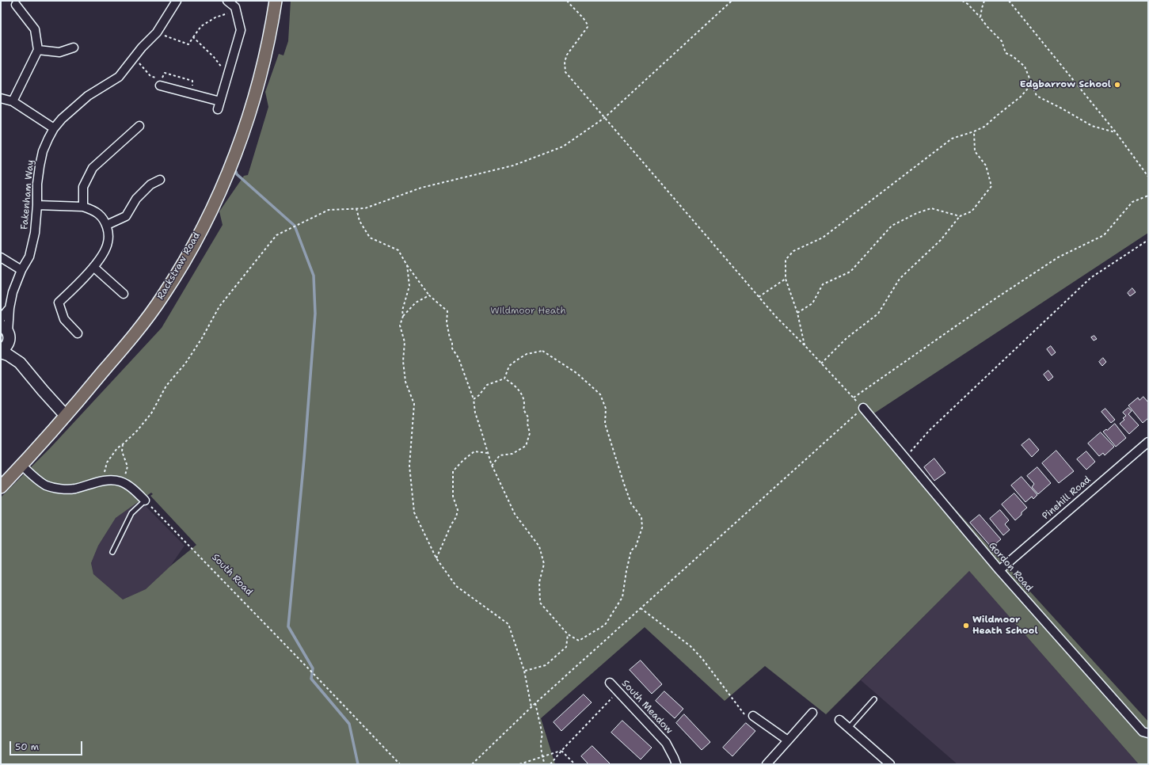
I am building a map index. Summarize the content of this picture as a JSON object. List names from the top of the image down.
{
  "streets": {
    "main road": ["Rackstraw Road"],
    "street": [
      "Fakenham Way",
      "Pinehill Road",
      "Gordon Road",
      "South Meadow"
    ],
    "path": ["South Road"]
  },
  "crossings": [
    ["Pinehill Road", "Gordon Road"]
  ],
  "parks": ["Wildmoor Heath"],
  "places": ["Edgbarrow School", "Wildmoor Heath School"],
  "scale_bar": "50 m"
}
